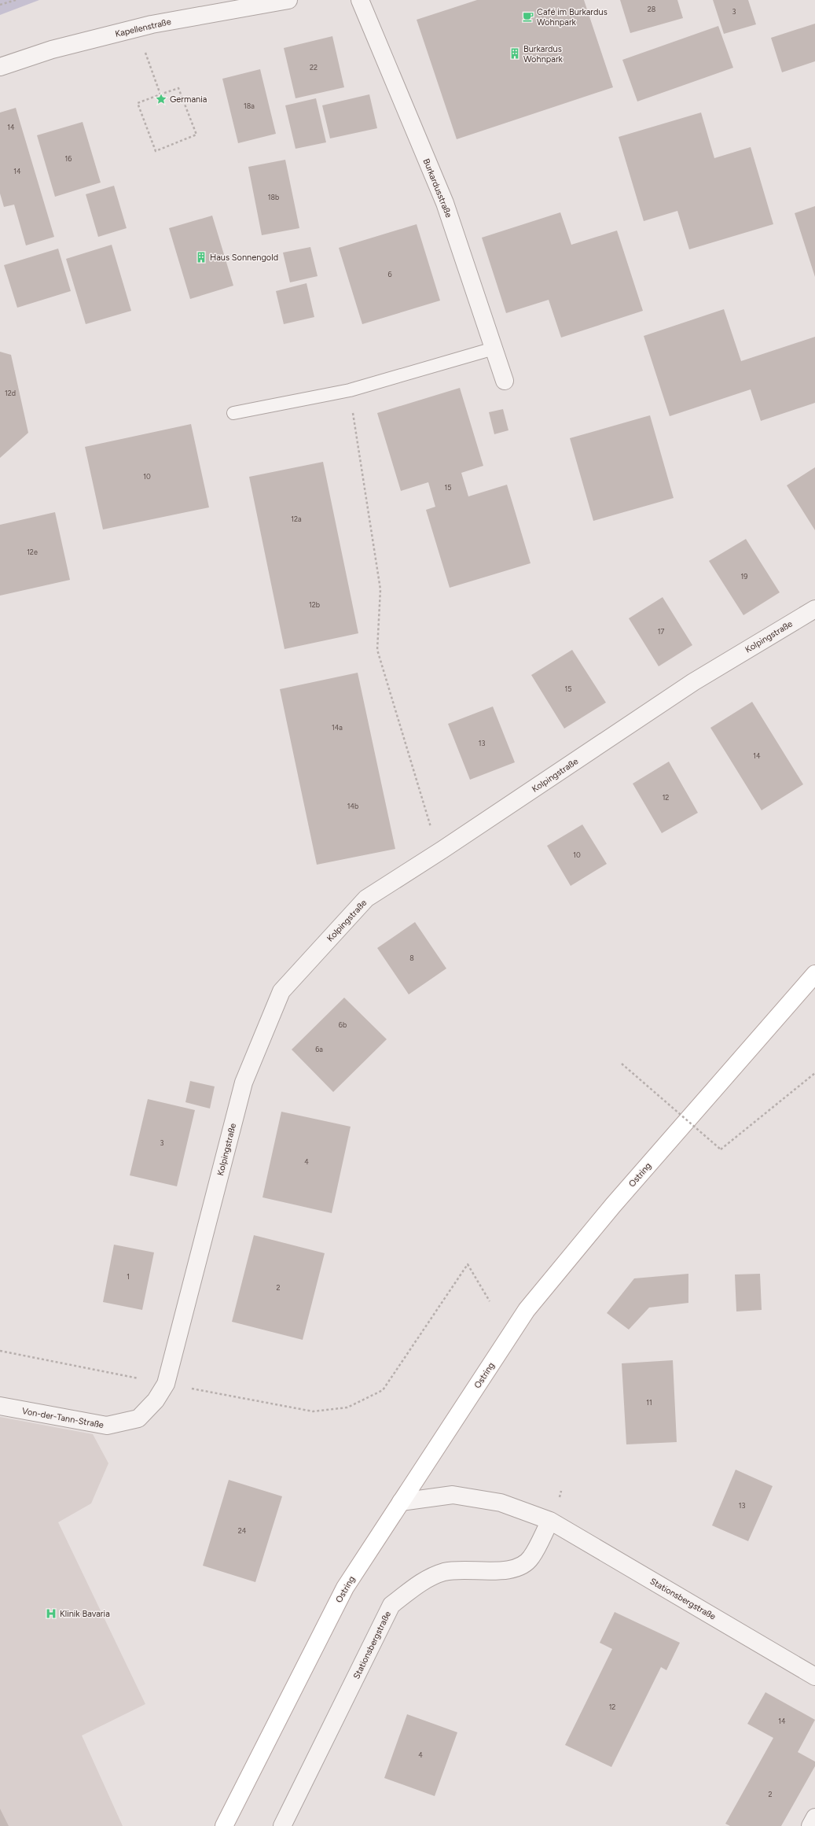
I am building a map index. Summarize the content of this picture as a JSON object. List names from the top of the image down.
{
  "streets": {
    "main road": ["Ostring"],
    "street": [
      "Kapellenstraße",
      "Burkardusstraße",
      "Kolpingstraße",
      "Von-der-Tann-Straße",
      "Stationsbergstraße"
    ]
  },
  "crossings": [
    ["Kolpingstraße", "Von-der-Tann-Straße"],
    ["Ostring", "Stationsbergstraße"]
  ],
  "places": {
    "cafe": ["Café im Burkardus Wohnpark"],
    "building": ["Burkardus Wohnpark", "Haus Sonnengold"],
    "place": ["Germania"],
    "hospital": ["Klinik Bavaria"]
  },
  "house_numbers": [
    "28",
    "3",
    "22",
    "18a",
    "14",
    "16",
    "14",
    "18b",
    "6",
    "12d",
    "10",
    "15",
    "12a",
    "12e",
    "19",
    "12b",
    "17",
    "15",
    "14a",
    "13",
    "14",
    "12",
    "14b",
    "10",
    "8",
    "6b",
    "6a",
    "3",
    "4",
    "1",
    "2",
    "11",
    "13",
    "24",
    "12",
    "14",
    "4",
    "2"
  ]
}
